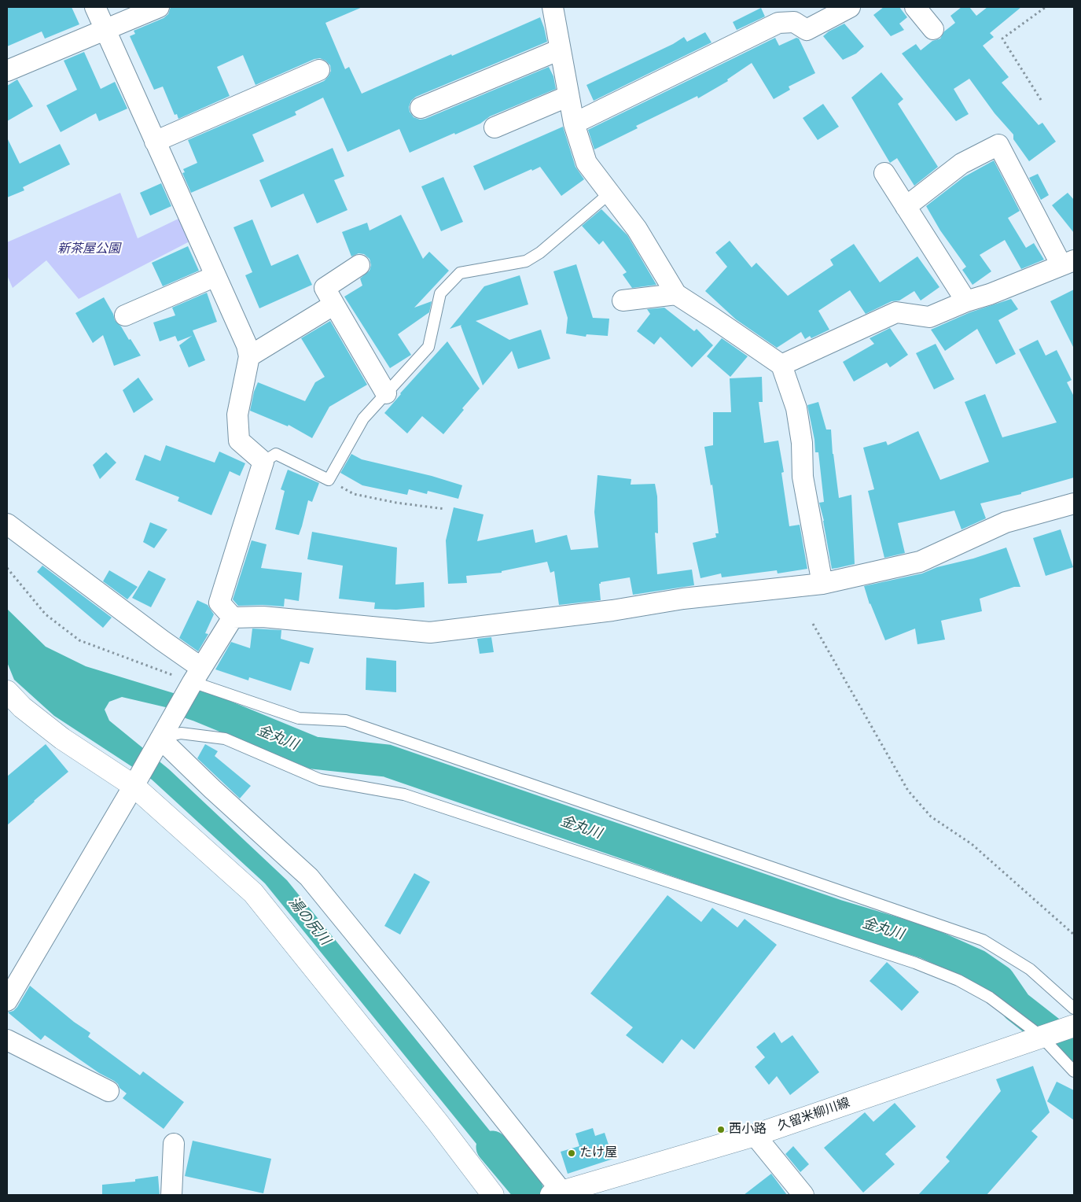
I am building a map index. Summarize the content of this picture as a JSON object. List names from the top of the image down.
{
  "streets": {
    "street": ["久留米柳川線"]
  },
  "water": ["金丸川", "湯の尻川"],
  "parks": ["新茶屋公園"],
  "places": ["西小路", "たけ屋"]
}
